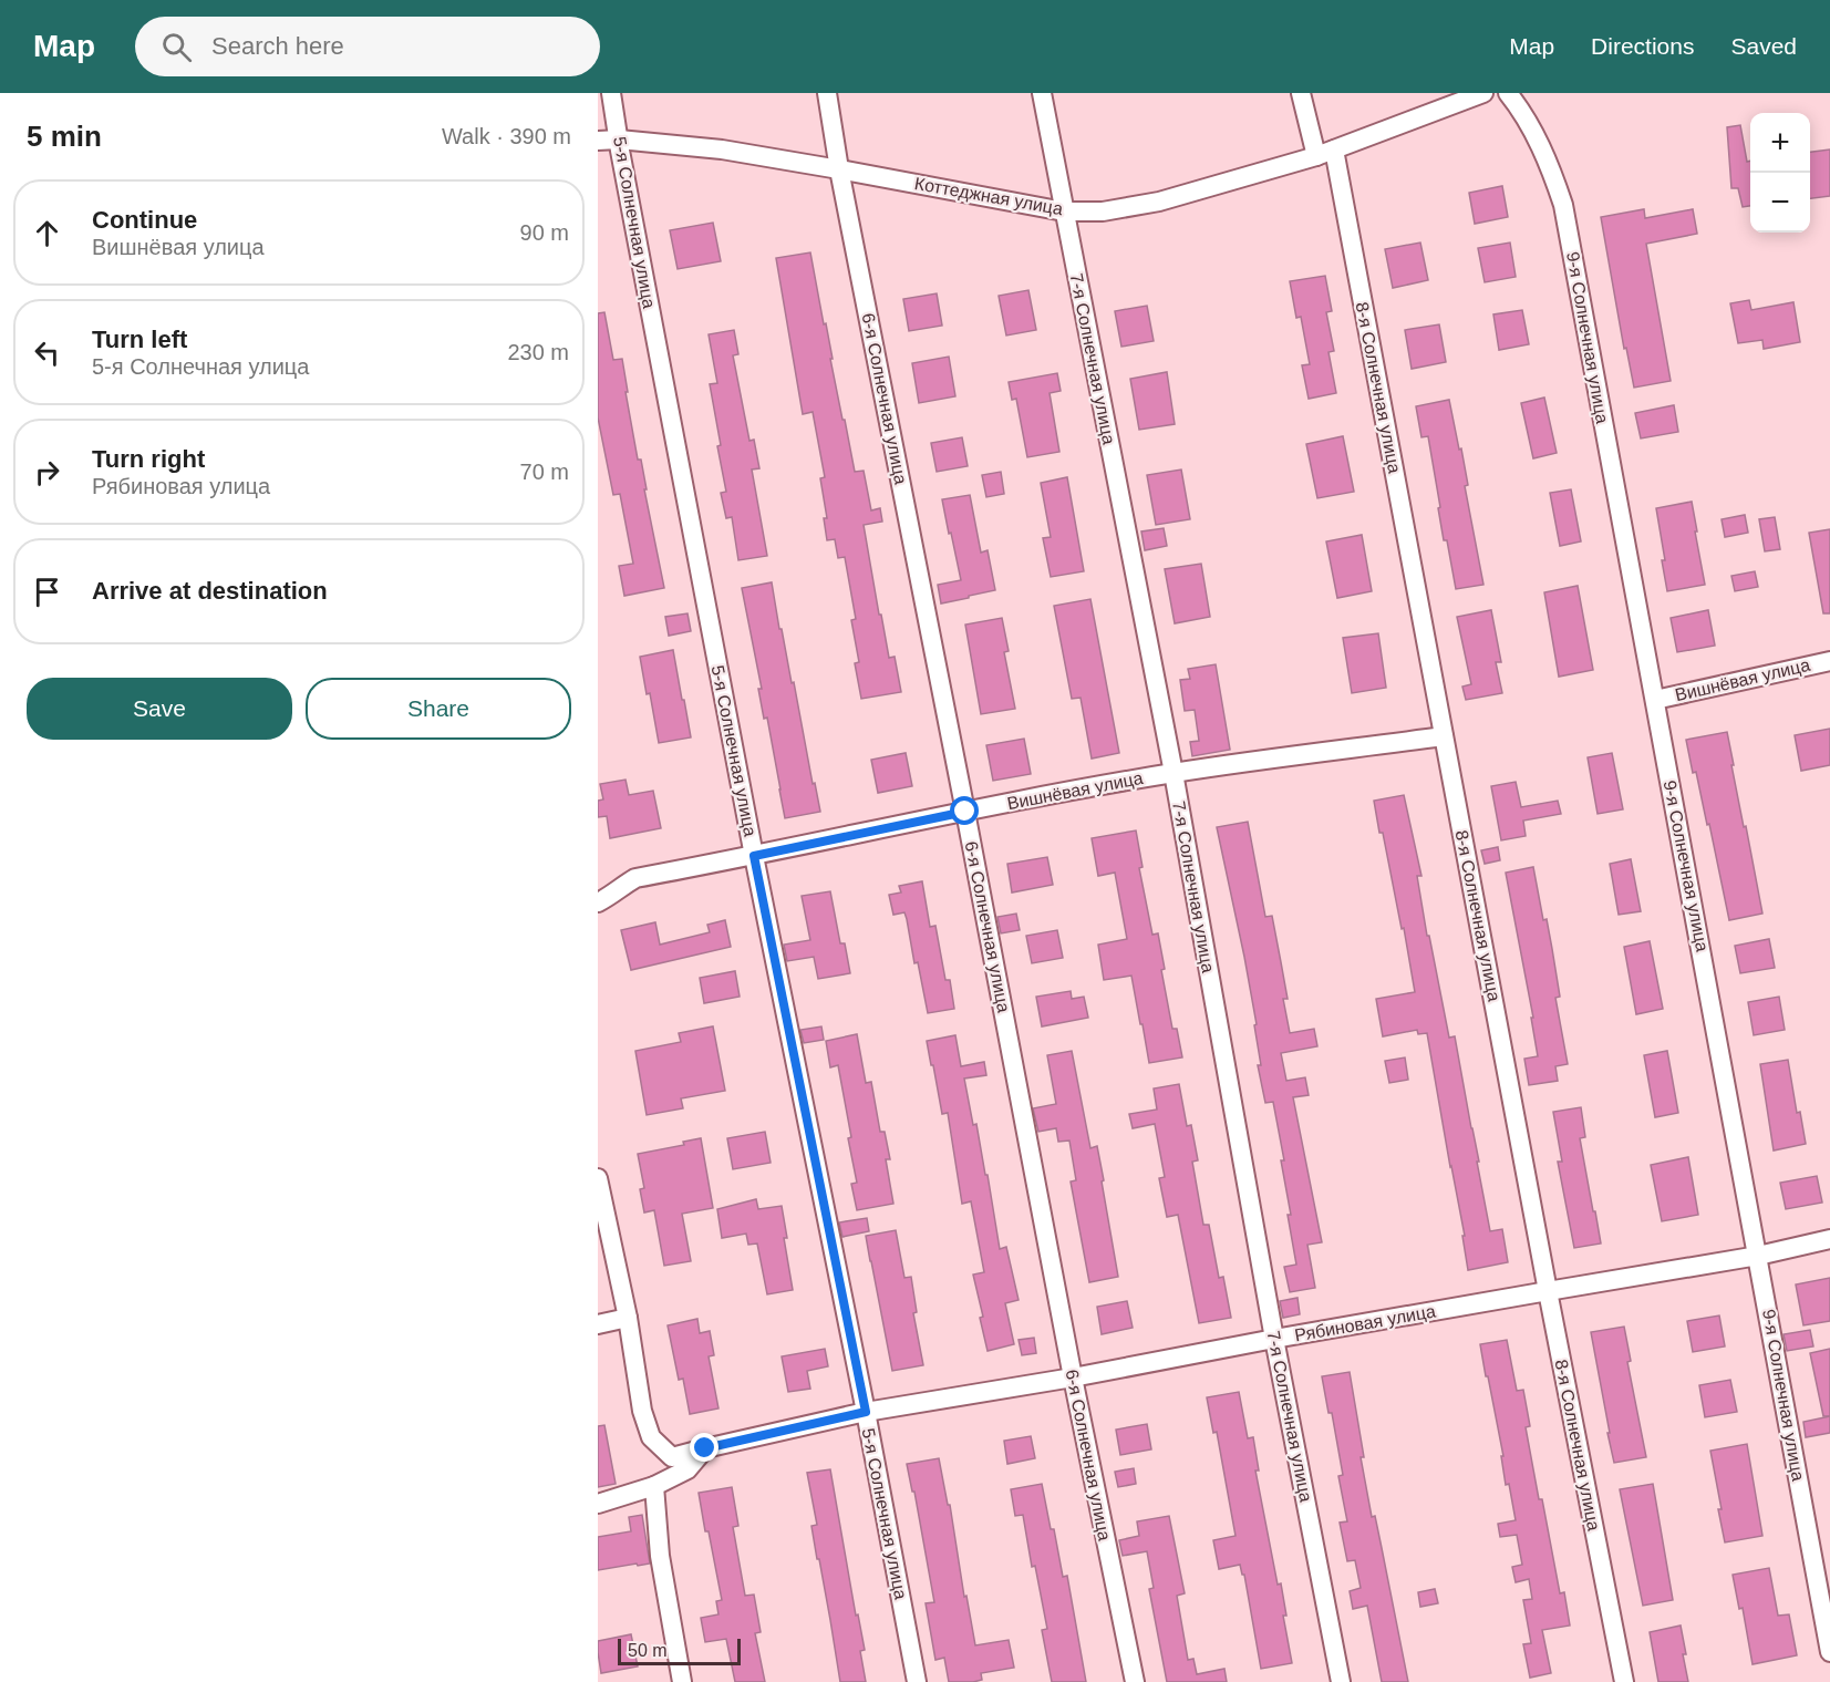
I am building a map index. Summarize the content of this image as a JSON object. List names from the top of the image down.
{
  "streets": {
    "street": [
      "Коттеджная улица",
      "5-я Солнечная улица",
      "9-я Солнечная улица",
      "7-я Солнечная улица",
      "8-я Солнечная улица",
      "6-я Солнечная улица",
      "Вишнёвая улица",
      "Рябиновая улица"
    ]
  },
  "crossings": [
    ["Коттеджная улица", "5-я Солнечная улица"],
    ["Коттеджная улица", "7-я Солнечная улица"],
    ["Коттеджная улица", "8-я Солнечная улица"],
    ["Коттеджная улица", "6-я Солнечная улица"],
    ["5-я Солнечная улица", "Вишнёвая улица"],
    ["5-я Солнечная улица", "Рябиновая улица"],
    ["9-я Солнечная улица", "Вишнёвая улица"],
    ["9-я Солнечная улица", "Рябиновая улица"],
    ["7-я Солнечная улица", "Вишнёвая улица"],
    ["7-я Солнечная улица", "Рябиновая улица"],
    ["8-я Солнечная улица", "Вишнёвая улица"],
    ["8-я Солнечная улица", "Рябиновая улица"],
    ["6-я Солнечная улица", "Вишнёвая улица"],
    ["6-я Солнечная улица", "Рябиновая улица"]
  ],
  "scale_bar": "50 m",
  "page": {
    "header": "Map",
    "search": "Search here",
    "nav": ["Map", "Directions", "Saved"],
    "heading": ["5 min", "Walk · 390 m"],
    "map_buttons": ["+", "−"],
    "list": [
      ["Continue", "Вишнёвая улица", "90 m"],
      ["Turn left", "5-я Солнечная улица", "230 m"],
      ["Turn right", "Рябиновая улица", "70 m"],
      "Arrive at destination"
    ],
    "buttons": ["Save", "Share"],
    "scale": "50 m"
  }
}
